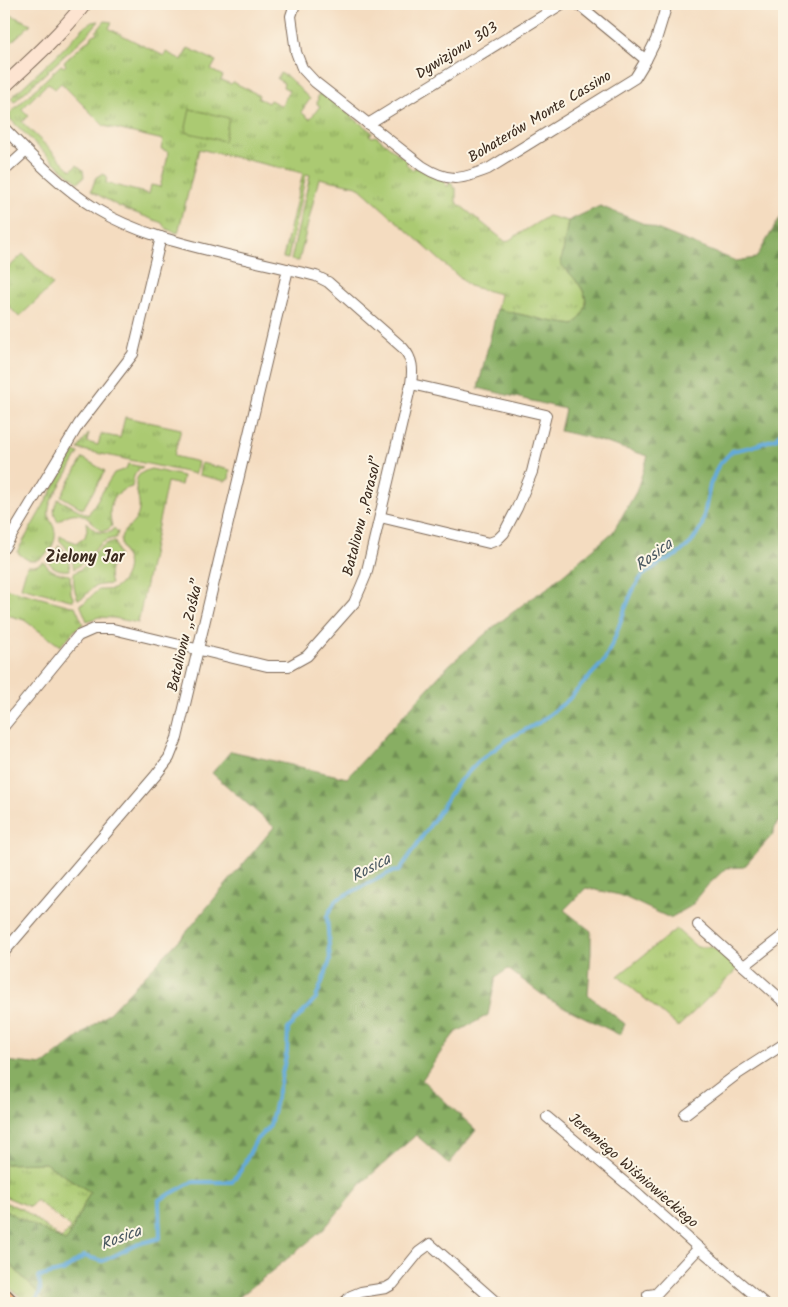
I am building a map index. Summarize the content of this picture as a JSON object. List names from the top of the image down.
{
  "streets": {
    "street": [
      "Dywizjonu 303",
      "Bohaterów Monte Cassino",
      "Batalionu „Parasol”",
      "Batalionu „Zośka”",
      "Jeremiego Wiśniowieckiego"
    ]
  },
  "crossings": [
    ["Dywizjonu 303", "Bohaterów Monte Cassino"],
    ["Batalionu „Parasol”", "Batalionu „Zośka”"]
  ],
  "districts": ["Zielony Jar"],
  "water": ["Rosica"]
}
